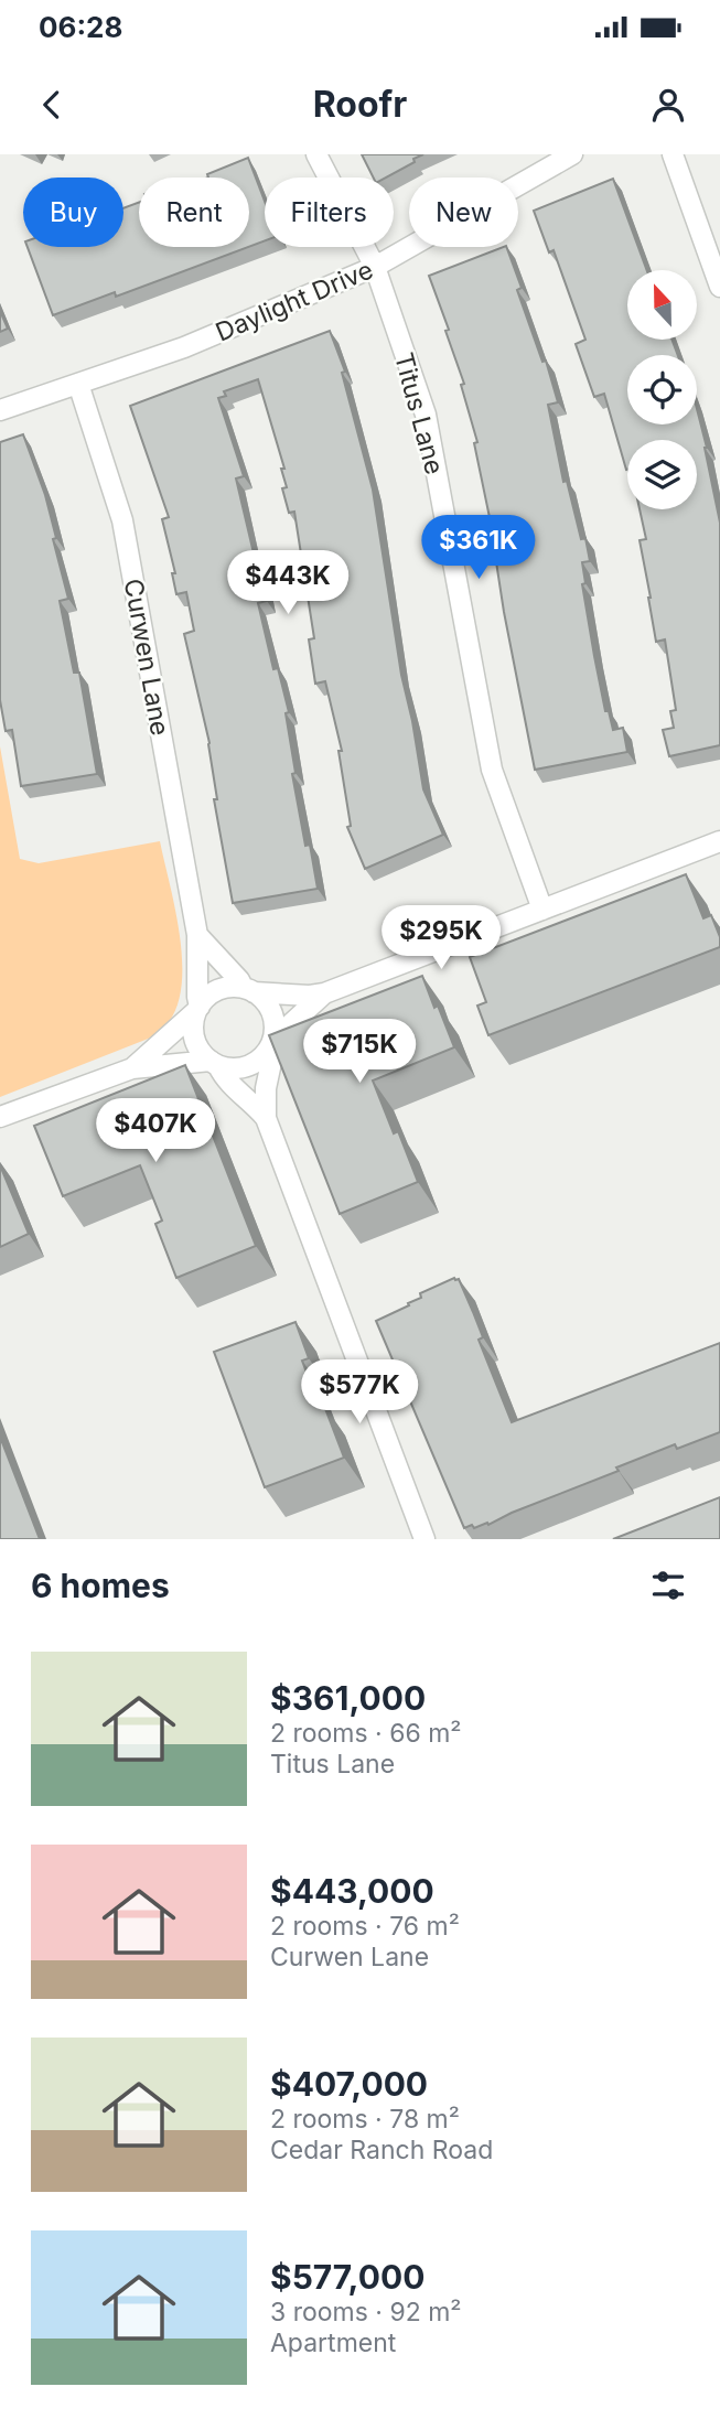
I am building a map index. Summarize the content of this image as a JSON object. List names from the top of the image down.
{
  "streets": {
    "street": ["Daylight Drive", "Titus Lane", "Curwen Lane"]
  },
  "crossings": [
    ["Daylight Drive", "Titus Lane"],
    ["Daylight Drive", "Curwen Lane"]
  ],
  "north": "top",
  "page": {
    "status": "06:28",
    "header": "Roofr",
    "chip": [
      "Buy",
      "Rent",
      "Filters",
      "New"
    ],
    "price": [
      "$361K",
      "$443K",
      "$295K",
      "$715K",
      "$407K",
      "$577K"
    ],
    "heading": "6 homes",
    "list": [
      {
        "name": "$361,000",
        "note": "2 rooms · 66 m² · Titus Lane"
      },
      {
        "name": "$443,000",
        "note": "2 rooms · 76 m² · Curwen Lane"
      },
      {
        "name": "$407,000",
        "note": "2 rooms · 78 m² · Cedar Ranch Road"
      },
      {
        "name": "$577,000",
        "note": "3 rooms · 92 m² · Apartment"
      }
    ]
  }
}
